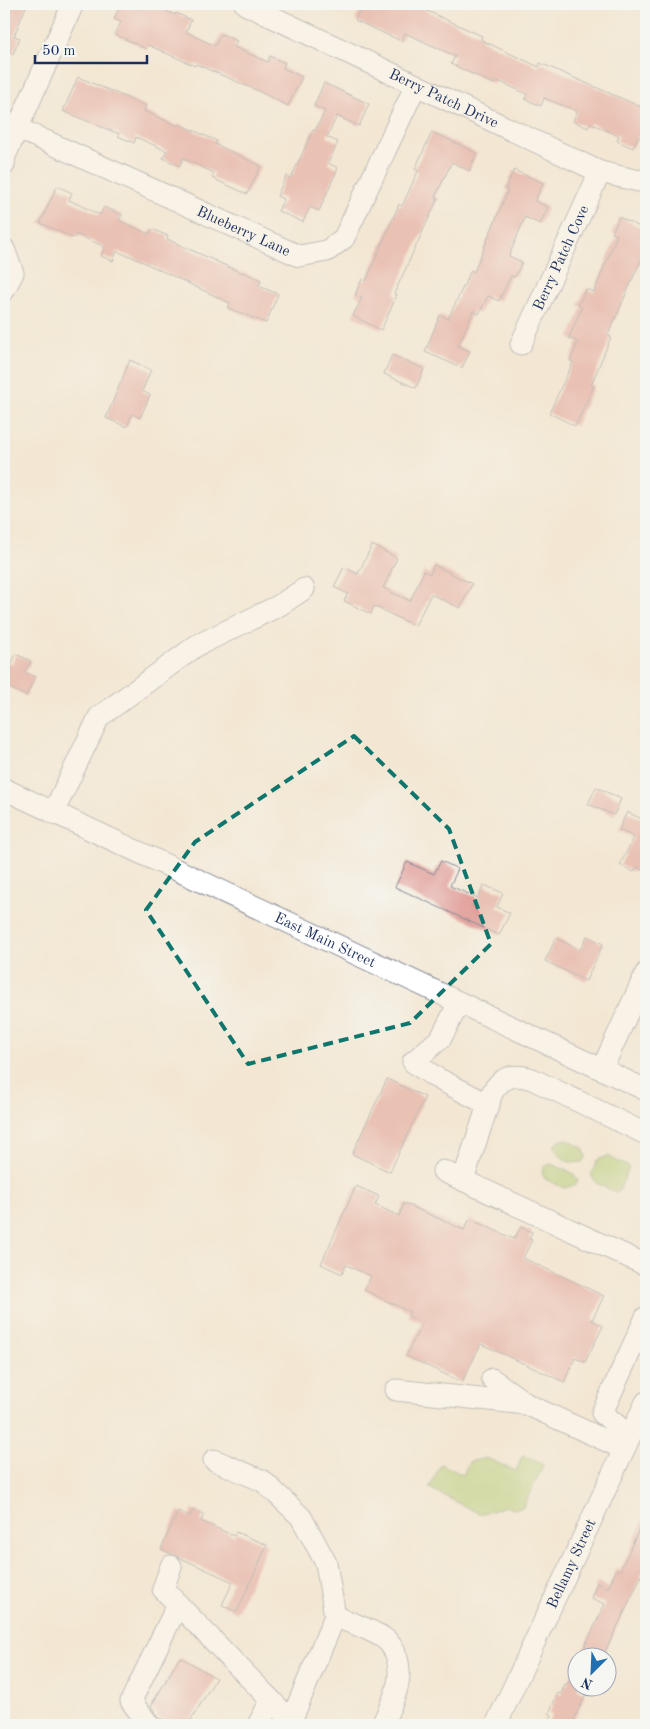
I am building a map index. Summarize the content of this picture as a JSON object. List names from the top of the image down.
{
  "streets": {
    "street": [
      "Berry Patch Drive",
      "Blueberry Lane",
      "Berry Patch Cove",
      "East Main Street",
      "Bellamy Street"
    ]
  },
  "crossings": [
    ["Berry Patch Drive", "Blueberry Lane"],
    ["Berry Patch Drive", "Berry Patch Cove"]
  ],
  "scale_bar": "50 m",
  "north": "bottom left"
}
